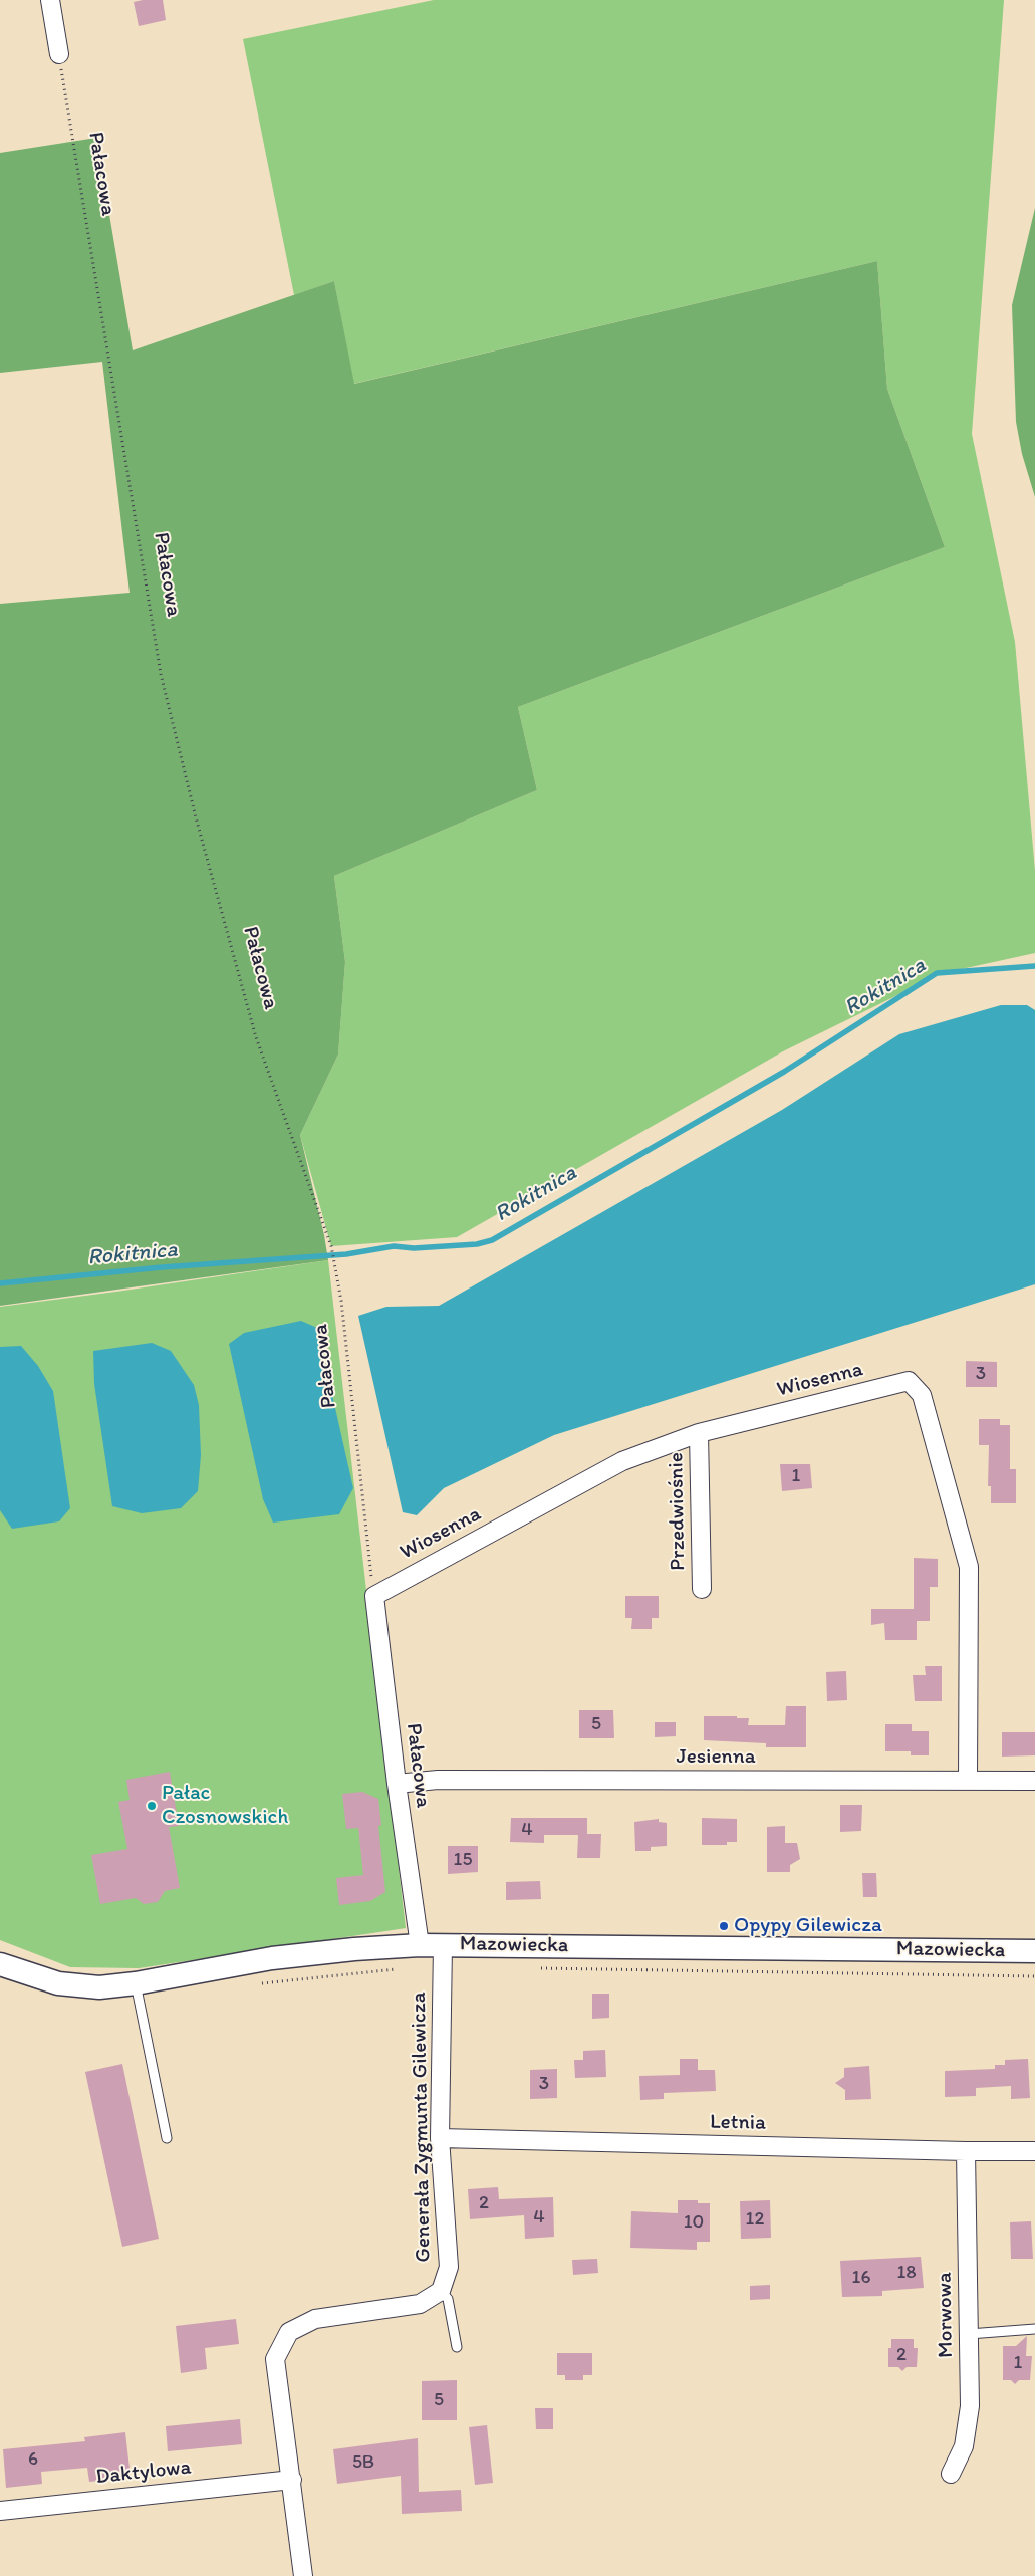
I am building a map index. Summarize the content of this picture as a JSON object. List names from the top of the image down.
{
  "streets": {
    "street": [
      "Pałacowa",
      "Wiosenna",
      "Przedwiośnie",
      "Jesienna",
      "Mazowiecka",
      "Letnia",
      "Generała Zygmunta Gilewicza",
      "Morwowa",
      "Daktylowa"
    ]
  },
  "crossings": [
    ["Pałacowa", "Wiosenna"],
    ["Pałacowa", "Jesienna"],
    ["Pałacowa", "Mazowiecka"],
    ["Wiosenna", "Przedwiośnie"],
    ["Wiosenna", "Jesienna"],
    ["Mazowiecka", "Generała Zygmunta Gilewicza"],
    ["Letnia", "Generała Zygmunta Gilewicza"],
    ["Letnia", "Morwowa"],
    ["Generała Zygmunta Gilewicza", "Daktylowa"]
  ],
  "water": ["Rokitnica"],
  "places": ["Pałac Czosnowskich", "Opypy Gilewicza"],
  "house_numbers": [
    "3",
    "1",
    "5",
    "4",
    "15",
    "3",
    "2",
    "4",
    "12",
    "10",
    "18",
    "16",
    "2",
    "1",
    "5",
    "6",
    "5B"
  ]
}
